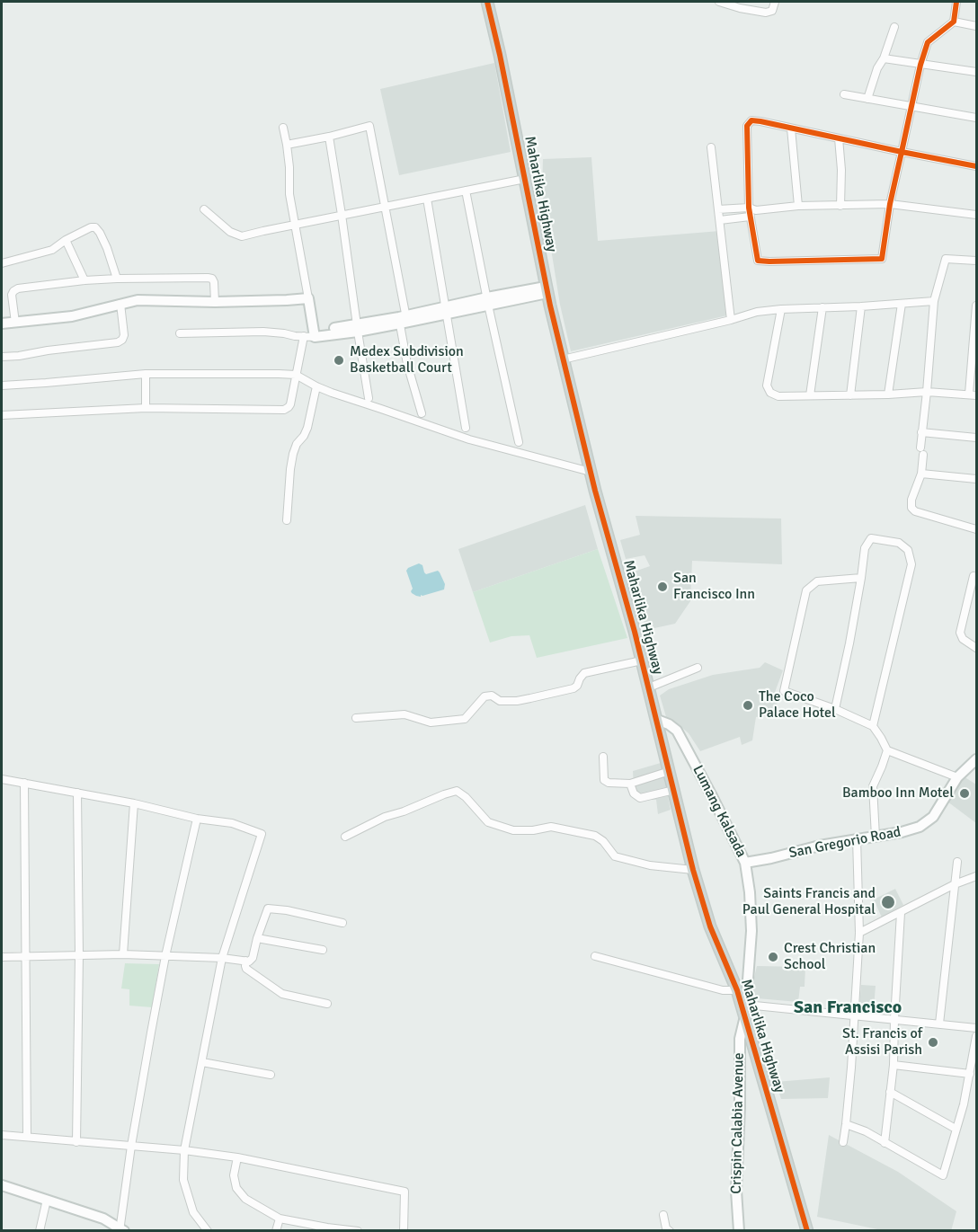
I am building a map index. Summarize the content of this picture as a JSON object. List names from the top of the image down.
{
  "streets": {
    "main road": ["Maharlika Highway"],
    "street": ["Lumang Kalsada", "San Gregorio Road", "Crispin Calabia Avenue"]
  },
  "crossings": [
    ["Maharlika Highway", "Lumang Kalsada"],
    ["Maharlika Highway", "Crispin Calabia Avenue"],
    ["Lumang Kalsada", "San Gregorio Road"],
    ["Lumang Kalsada", "Crispin Calabia Avenue"]
  ],
  "districts": ["San Francisco"],
  "places": [
    "Medex Subdivision Basketball Court",
    "San Francisco Inn",
    "The Coco Palace Hotel",
    "Bamboo Inn Motel",
    "Saints Francis and Paul General Hospital",
    "Crest Christian School",
    "St. Francis of Assisi Parish"
  ]
}
